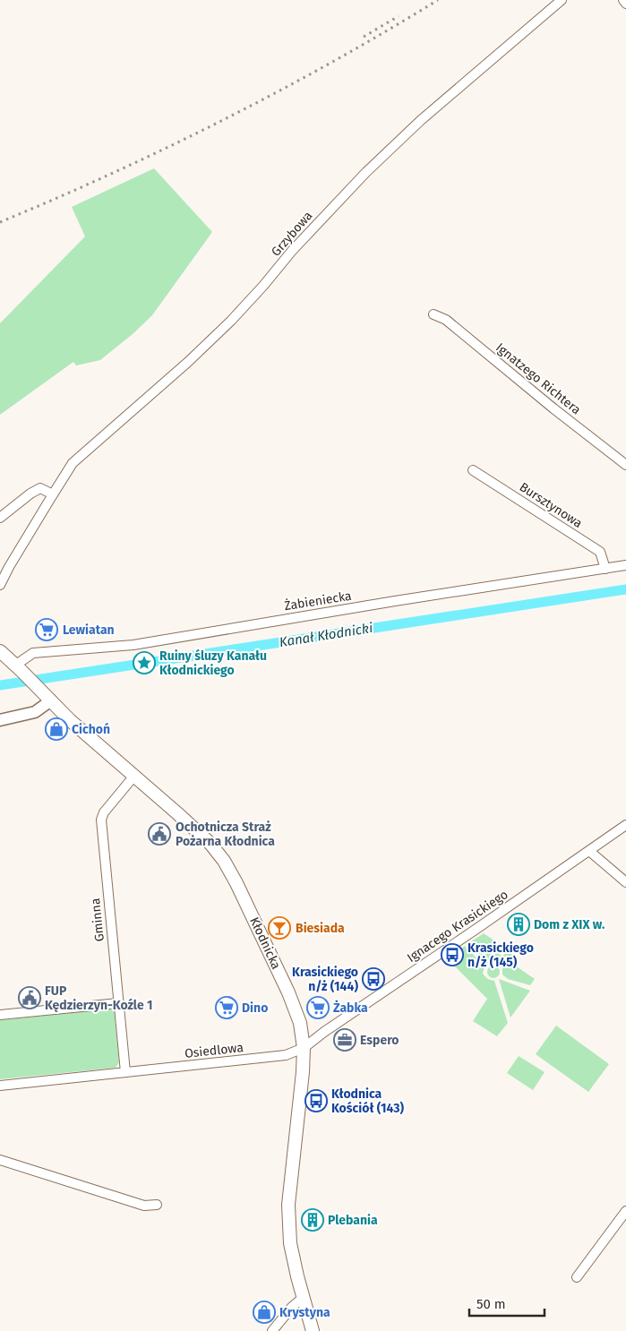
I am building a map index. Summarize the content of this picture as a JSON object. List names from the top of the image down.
{
  "streets": {
    "main road": ["Kłodnicka"],
    "street": [
      "Grzybowa",
      "Ignatzego Richtera",
      "Bursztynowa",
      "Żabieniecka",
      "Gminna",
      "Ignacego Krasickiego",
      "Osiedlowa"
    ]
  },
  "crossings": [
    ["Bursztynowa", "Żabieniecka"],
    ["Żabieniecka", "Kłodnicka"],
    ["Gminna", "Kłodnicka"],
    ["Gminna", "Osiedlowa"],
    ["Ignacego Krasickiego", "Kłodnicka"],
    ["Ignacego Krasickiego", "Osiedlowa"],
    ["Kłodnicka", "Osiedlowa"]
  ],
  "water": ["Kanał Kłodnicki"],
  "places": {
    "supermarket": ["Lewiatan", "Dino", "Żabka"],
    "place": ["Ruiny śluzy Kanału Kłodnickiego"],
    "shop": ["Cichoń", "Krystyna"],
    "public building": ["Ochotnicza Straż Pożarna Kłodnica", "FUP Kędzierzyn-Koźle 1"],
    "building": ["Dom z XIX w.", "Plebania"],
    "bar": ["Biesiada"],
    "bus stop": ["Krasickiego n/ż (145)", "Krasickiego n/ż (144)", "Kłodnica Kościół (143)"],
    "office": ["Espero"]
  },
  "scale_bar": "50 m"
}
